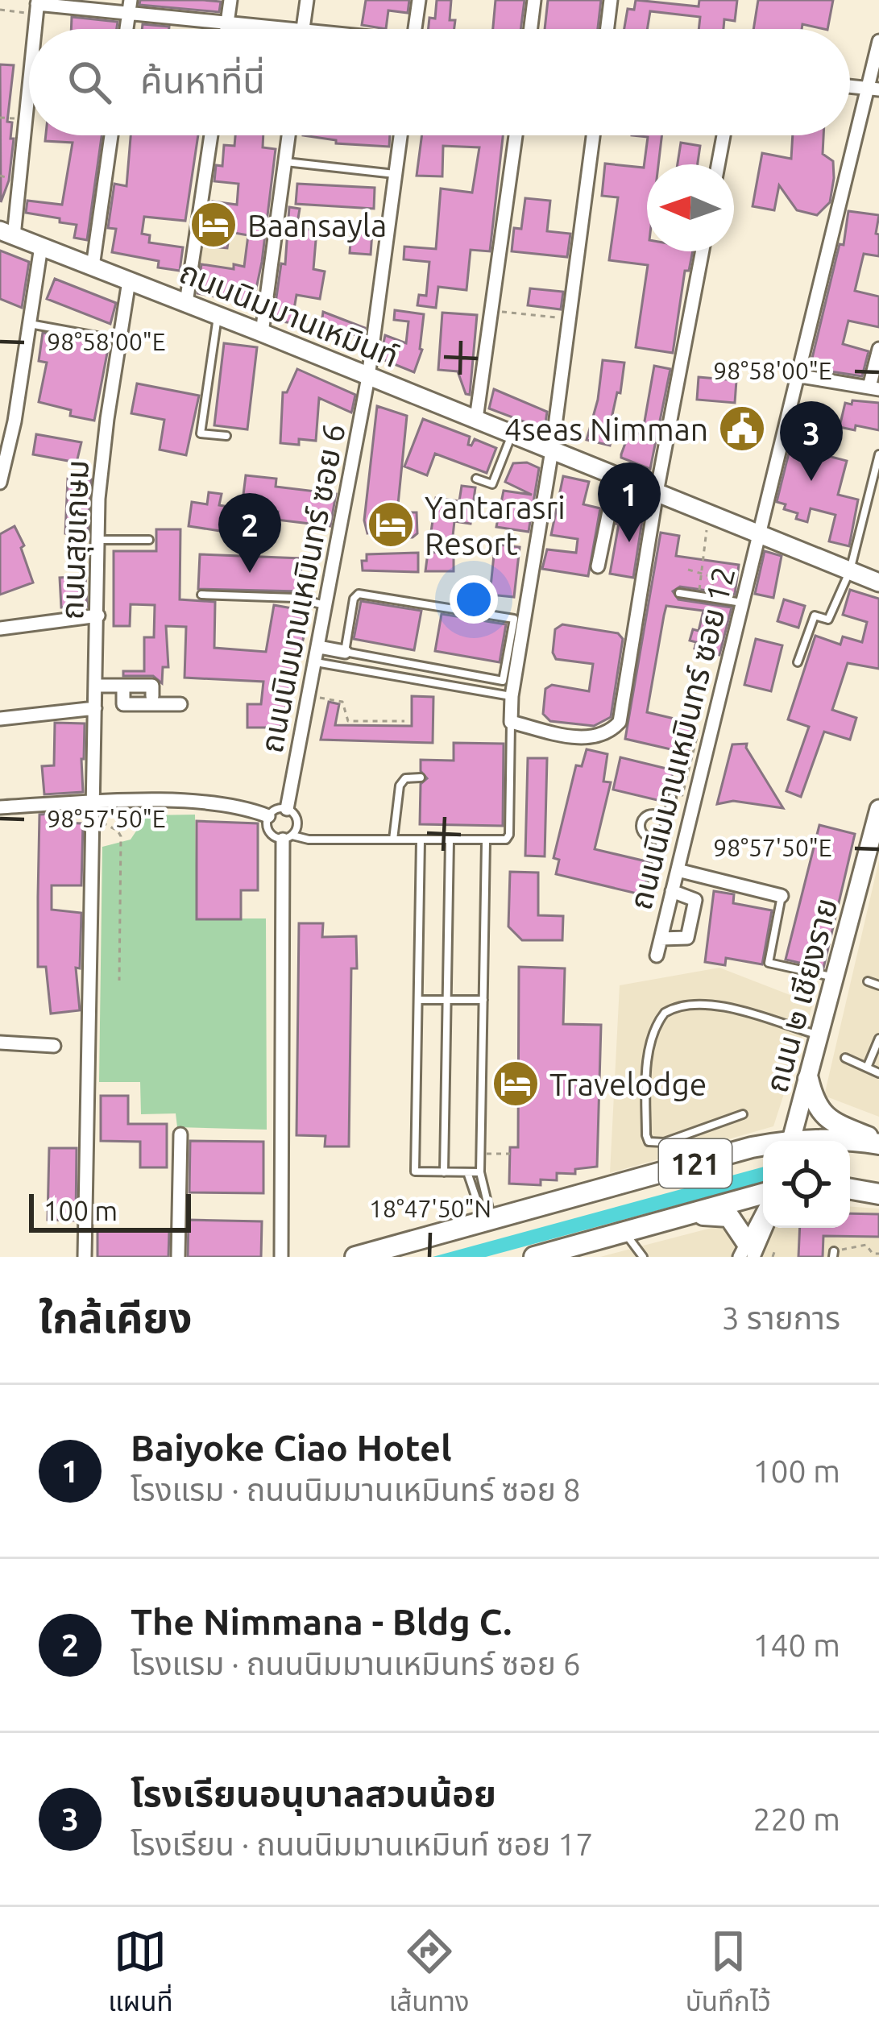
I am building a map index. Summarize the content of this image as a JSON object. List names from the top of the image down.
{
  "streets": {
    "main road": ["ถนนนิมมานเหมินท์", "ถนน ๒ เชียงราย", "121"],
    "street": ["ถนนสุขเกษม", "ถนนนิมมานเหมินทร์ ซอย 6", "ถนนนิมมานเหมินทร์ ซอย 12"]
  },
  "crossings": [
    ["ถนนนิมมานเหมินท์", "ถนนสุขเกษม"],
    ["ถนนนิมมานเหมินท์", "ถนนนิมมานเหมินทร์ ซอย 6"],
    ["ถนนนิมมานเหมินท์", "ถนนนิมมานเหมินทร์ ซอย 12"]
  ],
  "places": {
    "hotel": ["Baansayla", "Yantarasri Resort", "Travelodge"],
    "public building": ["4seas Nimman"]
  },
  "scale_bar": "100 m",
  "north": "left",
  "page": {
    "search": "ค้นหาที่นี่",
    "pins": ["3", "1", "2"],
    "scale": "100 m",
    "heading": ["ใกล้เคียง", "3 รายการ"],
    "list": [
      {
        "mark": "1",
        "name": "Baiyoke Ciao Hotel",
        "note": "โรงแรม · ถนนนิมมานเหมินทร์ ซอย 8",
        "value": "100 m"
      },
      {
        "mark": "2",
        "name": "The Nimmana - Bldg C.",
        "note": "โรงแรม · ถนนนิมมานเหมินทร์ ซอย 6",
        "value": "140 m"
      },
      {
        "mark": "3",
        "name": "โรงเรียนอนุบาลสวนน้อย",
        "note": "โรงเรียน · ถนนนิมมานเหมินท์ ซอย 17",
        "value": "220 m"
      }
    ],
    "nav": ["แผนที่", "เส้นทาง", "บันทึกไว้"]
  },
  "coordinates": ["98°58'00\"E", "98°57'50\"E", "18°47'50\"N"]
}
